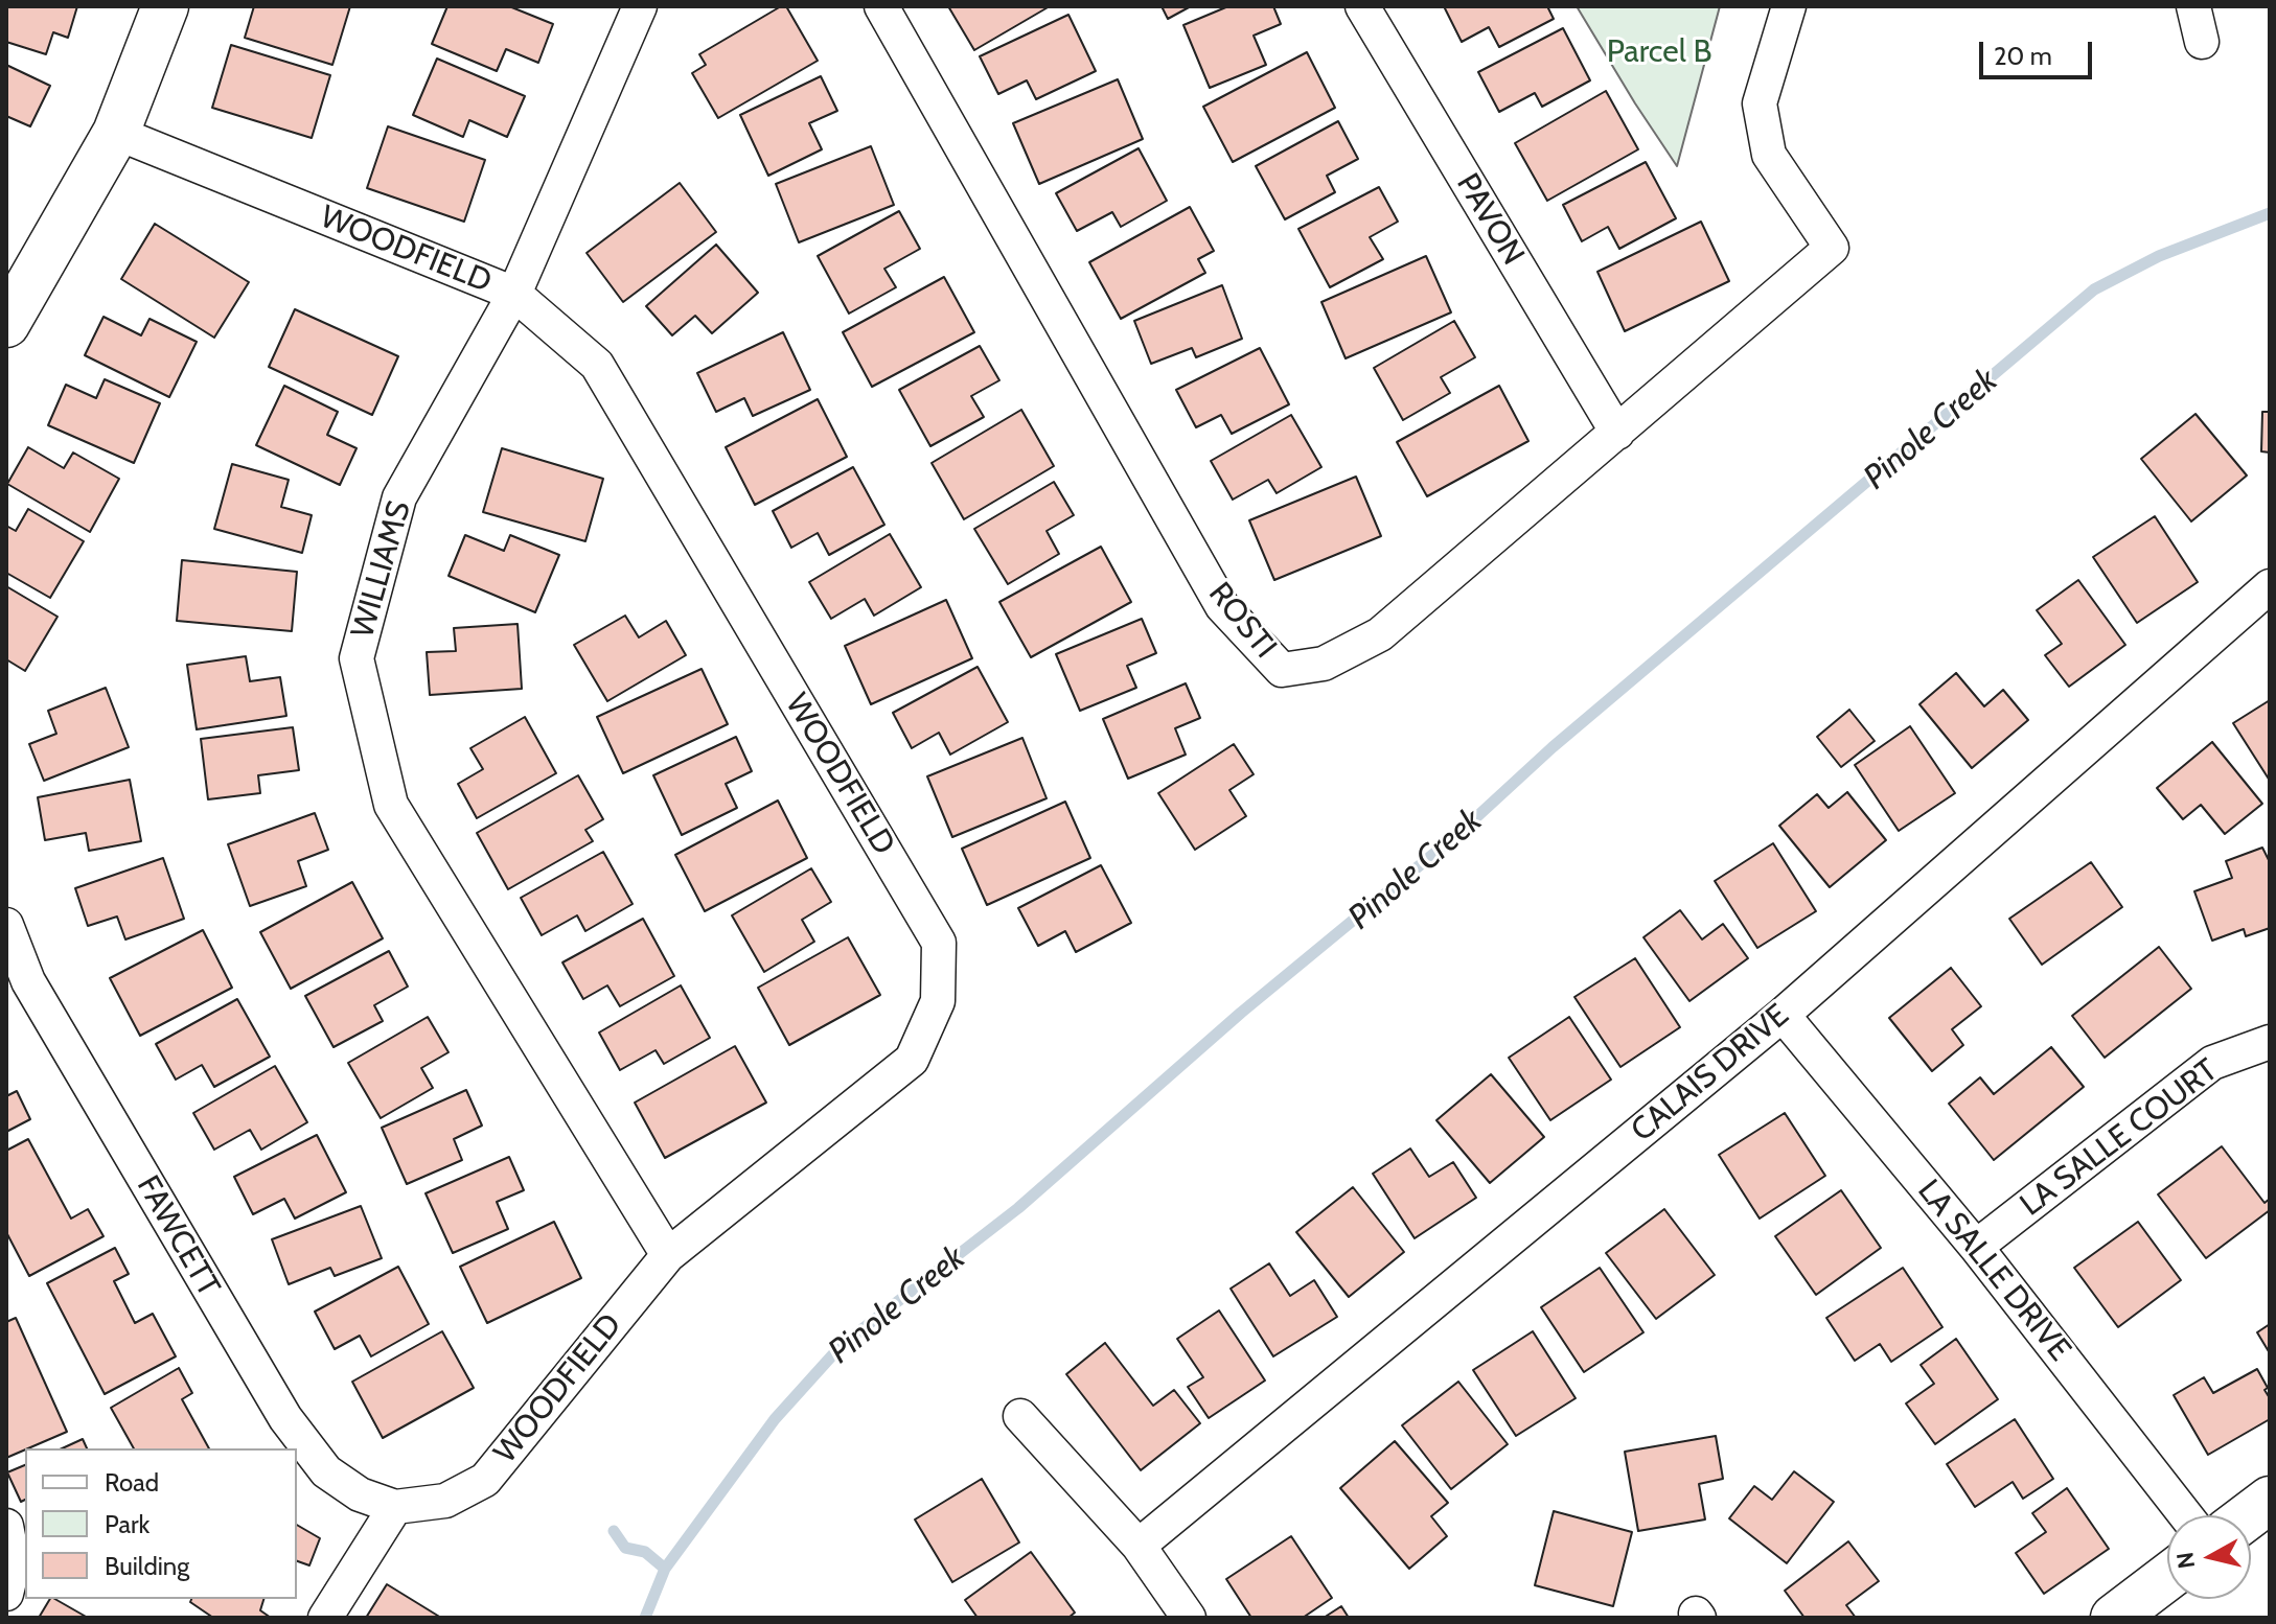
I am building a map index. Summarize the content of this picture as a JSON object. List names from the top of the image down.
{
  "streets": {
    "street": [
      "PAVON",
      "WOODFIELD",
      "WILLIAMS",
      "ROSTI",
      "CALAIS DRIVE",
      "LA SALLE COURT",
      "FAWCETT",
      "LA SALLE DRIVE"
    ]
  },
  "crossings": [
    ["PAVON", "ROSTI"],
    ["WOODFIELD", "WILLIAMS"],
    ["WOODFIELD", "FAWCETT"],
    ["CALAIS DRIVE", "LA SALLE DRIVE"],
    ["LA SALLE COURT", "LA SALLE DRIVE"]
  ],
  "water": ["Pinole Creek"],
  "parks": ["Parcel B"],
  "legend": ["Road", "Park", "Building"],
  "scale_bar": "20 m",
  "north": "left"
}
